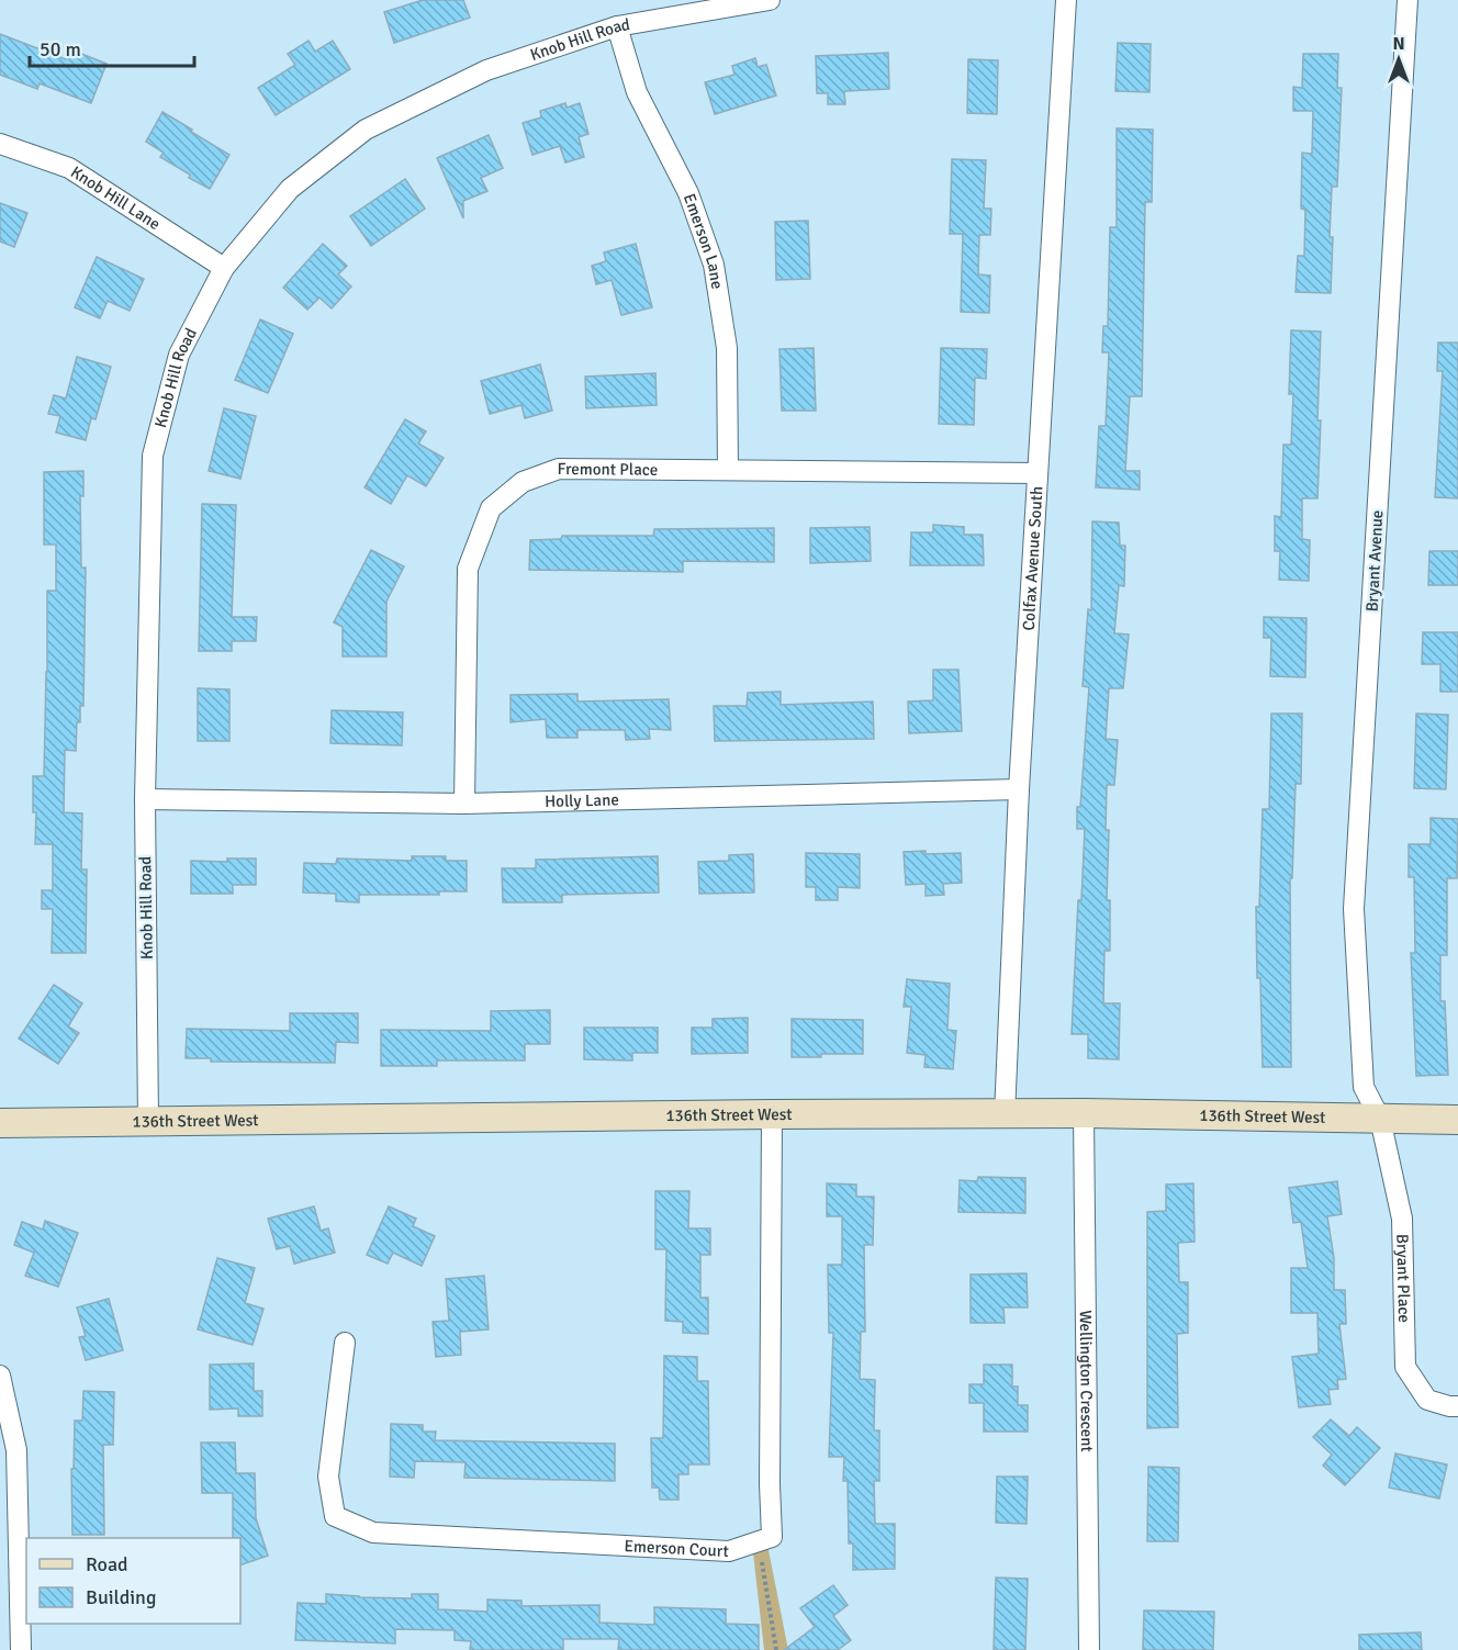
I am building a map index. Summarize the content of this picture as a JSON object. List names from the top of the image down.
{
  "streets": {
    "street": [
      "Knob Hill Road",
      "Knob Hill Lane",
      "Emerson Lane",
      "Fremont Place",
      "Colfax Avenue South",
      "Bryant Avenue",
      "Holly Lane",
      "136th Street West",
      "Bryant Place",
      "Wellington Crescent",
      "Emerson Court"
    ]
  },
  "crossings": [
    ["Knob Hill Road", "Knob Hill Lane"],
    ["Knob Hill Road", "Emerson Lane"],
    ["Knob Hill Road", "Holly Lane"],
    ["Knob Hill Road", "136th Street West"],
    ["Emerson Lane", "Fremont Place"],
    ["Fremont Place", "Colfax Avenue South"],
    ["Fremont Place", "Holly Lane"],
    ["Colfax Avenue South", "Holly Lane"],
    ["Colfax Avenue South", "136th Street West"],
    ["Bryant Avenue", "136th Street West"],
    ["Bryant Avenue", "Bryant Place"],
    ["136th Street West", "Bryant Place"],
    ["136th Street West", "Wellington Crescent"]
  ],
  "legend": ["Road", "Building"],
  "scale_bar": "50 m",
  "north": "top"
}
